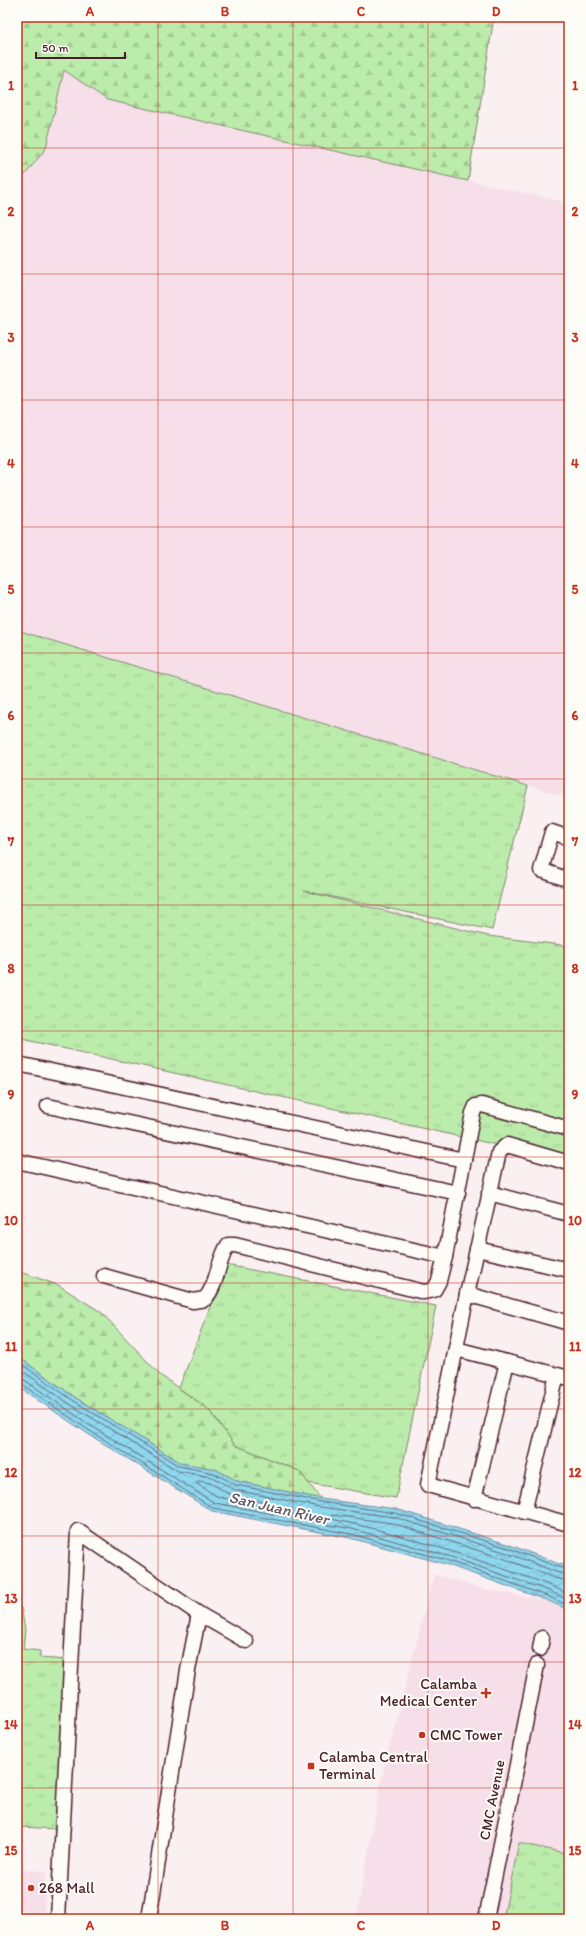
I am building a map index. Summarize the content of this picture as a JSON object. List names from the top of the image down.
{
  "streets": {
    "street": ["CMC Avenue"]
  },
  "water": ["San Juan River"],
  "places": {
    "health": ["Calamba Medical Center"],
    "other": ["CMC Tower", "268 Mall"],
    "transit": ["Calamba Central Terminal"]
  },
  "scale_bar": "50 m",
  "grid": {
    "columns": [
      "A",
      "B",
      "C",
      "D"
    ],
    "rows": [
      "1",
      "2",
      "3",
      "4",
      "5",
      "6",
      "7",
      "8",
      "9",
      "10",
      "11",
      "12",
      "13",
      "14",
      "15"
    ]
  }
}
